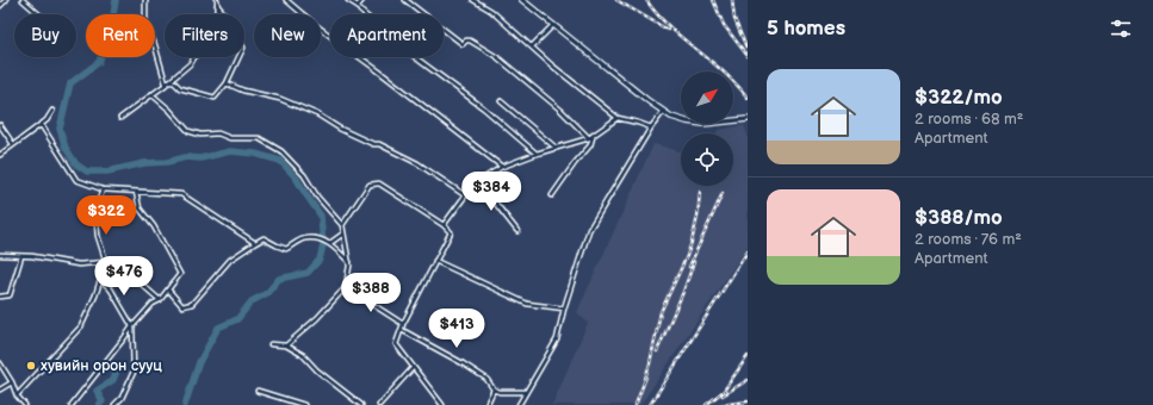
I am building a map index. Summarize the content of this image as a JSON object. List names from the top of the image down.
{
  "places": ["хувийн орон сууц"],
  "north": "top right",
  "page": {
    "heading": "5 homes",
    "chip": [
      "Buy",
      "Rent",
      "Filters",
      "New",
      "Apartment"
    ],
    "list": [
      {
        "name": "$322/mo",
        "note": "2 rooms · 68 m² · Apartment"
      },
      {
        "name": "$388/mo",
        "note": "2 rooms · 76 m² · Apartment"
      }
    ],
    "price": [
      "$384",
      "$322",
      "$476",
      "$388",
      "$413"
    ]
  }
}
